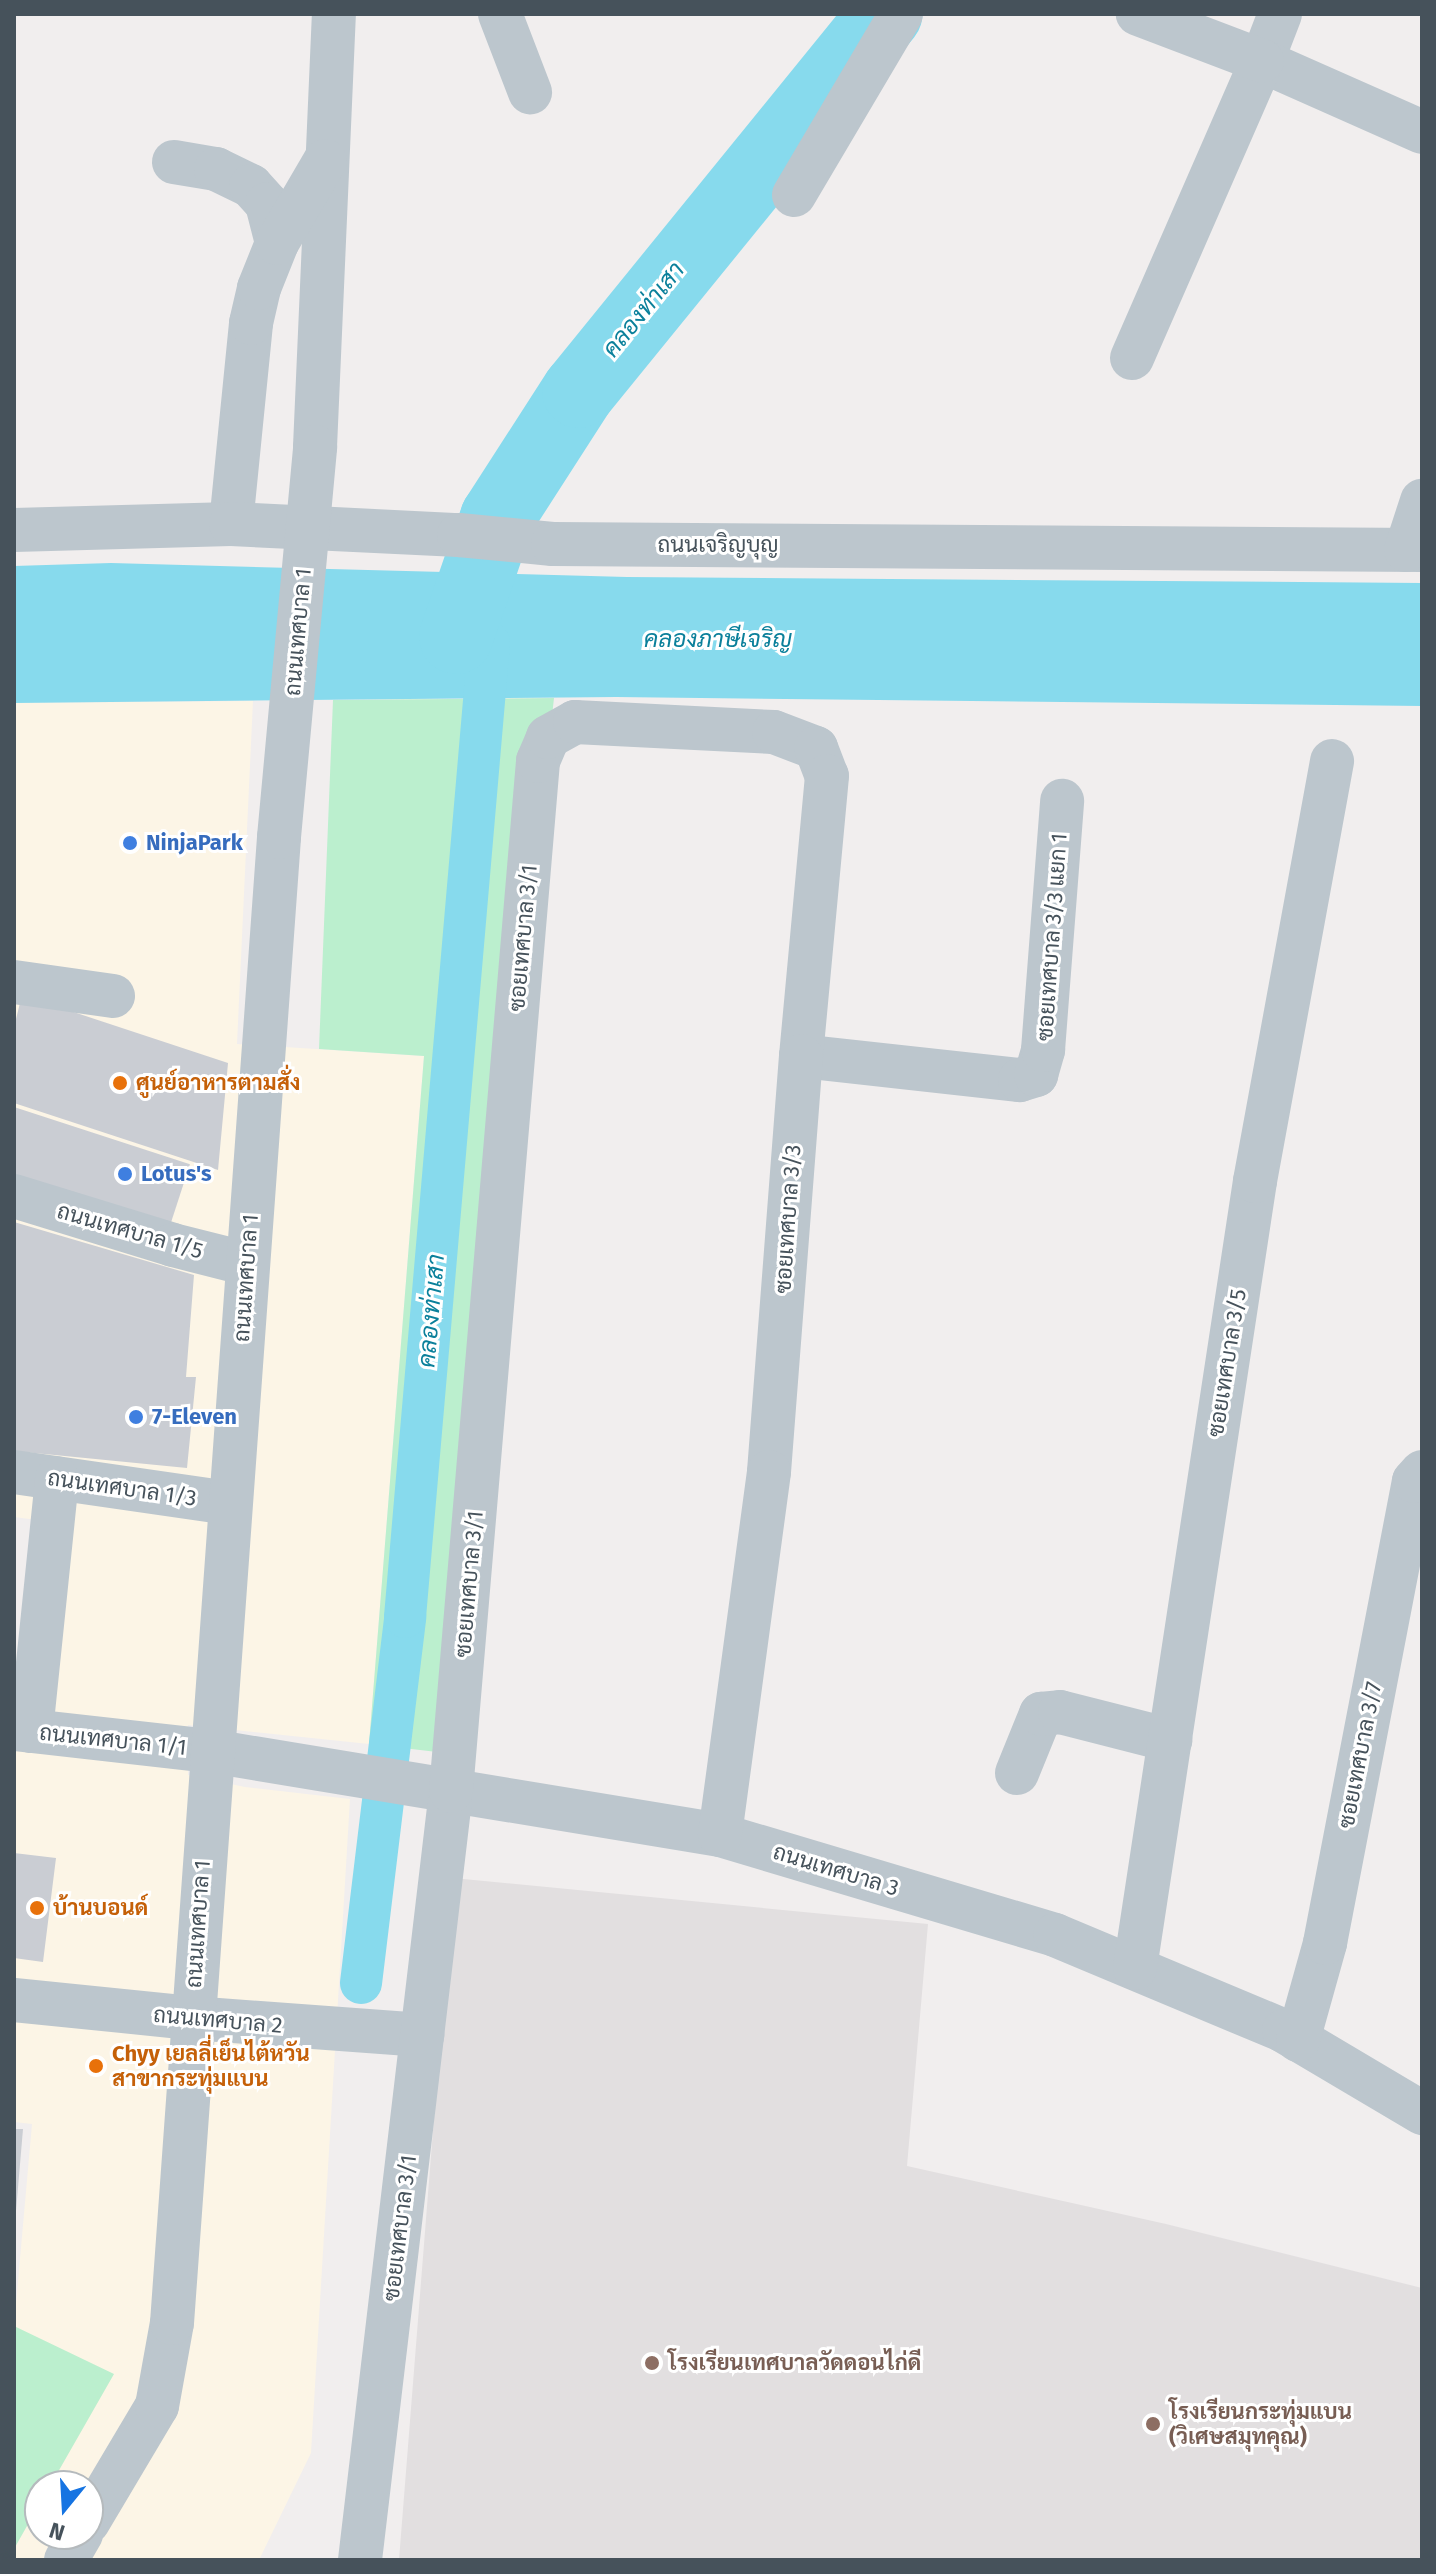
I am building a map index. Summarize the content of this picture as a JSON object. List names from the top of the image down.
{
  "streets": {
    "street": [
      "ถนนเจริญบุญ",
      "ถนนเทศบาล 1",
      "ซอยเทศบาล 3/3 แยก 1",
      "ซอยเทศบาล 3/1",
      "ซอยเทศบาล 3/3",
      "ถนนเทศบาล 1/5",
      "ซอยเทศบาล 3/5",
      "ถนนเทศบาล 1/3",
      "ถนนเทศบาล 1/1",
      "ซอยเทศบาล 3/7",
      "ถนนเทศบาล 3",
      "ถนนเทศบาล 2"
    ]
  },
  "crossings": [
    ["ถนนเทศบาล 1", "ถนนเทศบาล 1/5"],
    ["ถนนเทศบาล 1", "ถนนเทศบาล 1/3"],
    ["ถนนเทศบาล 1", "ถนนเทศบาล 1/1"],
    ["ถนนเทศบาล 1", "ถนนเทศบาล 3"],
    ["ถนนเทศบาล 1", "ถนนเทศบาล 2"],
    ["ซอยเทศบาล 3/3 แยก 1", "ซอยเทศบาล 3/3"],
    ["ซอยเทศบาล 3/1", "ซอยเทศบาล 3/3"],
    ["ซอยเทศบาล 3/1", "ถนนเทศบาล 3"],
    ["ซอยเทศบาล 3/1", "ถนนเทศบาล 2"],
    ["ซอยเทศบาล 3/3", "ถนนเทศบาล 3"],
    ["ซอยเทศบาล 3/5", "ถนนเทศบาล 3"],
    ["ถนนเทศบาล 1/1", "ถนนเทศบาล 3"],
    ["ซอยเทศบาล 3/7", "ถนนเทศบาล 3"]
  ],
  "water": ["คลองท่าเสา", "คลองภาษีเจริญ"],
  "places": [
    "NinjaPark",
    "ศูนย์อาหารตามสั่ง",
    "Lotus's",
    "7-Eleven",
    "บ้านบอนด์",
    "Chyy เยลลี่เย็นไต้หวัน สาขากระทุ่มแบน",
    "โรงเรียนเทศบาลวัดดอนไก่ดี",
    "โรงเรียนกระทุ่มแบน (วิเศษสมุทคุณ)"
  ],
  "north": "bottom"
}
